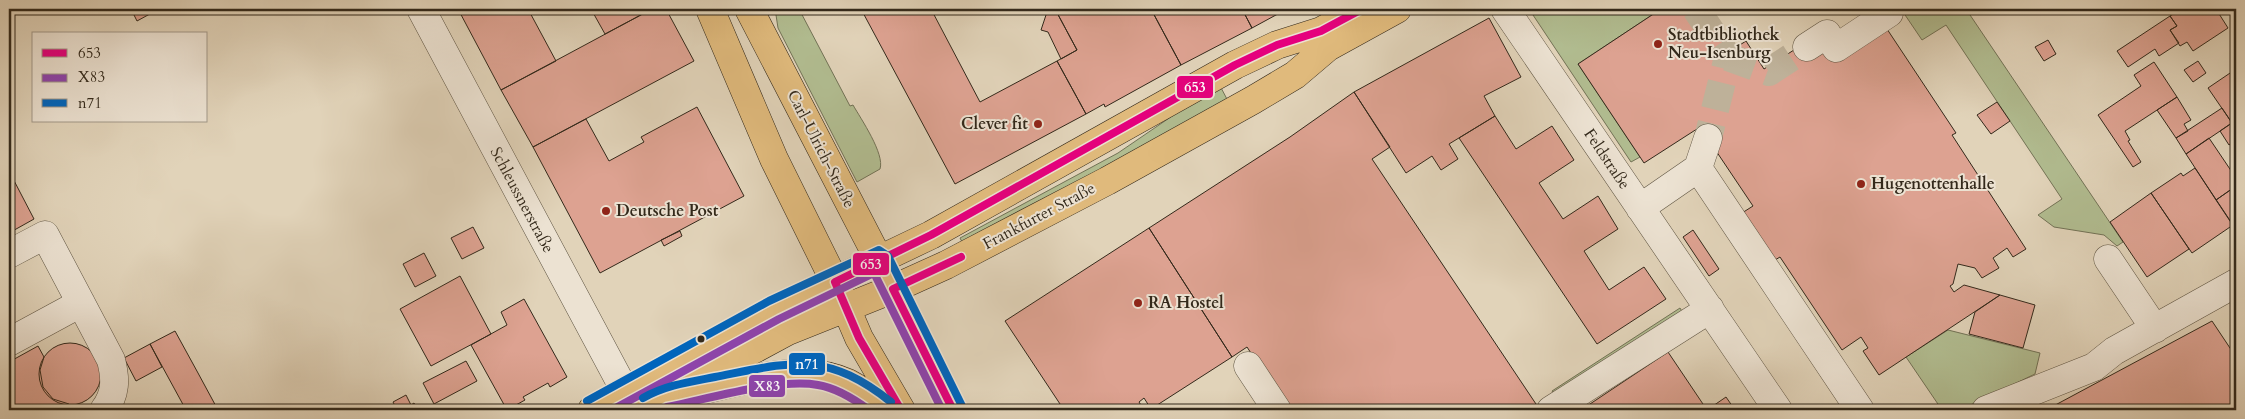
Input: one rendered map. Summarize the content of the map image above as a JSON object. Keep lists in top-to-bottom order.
{
  "streets": {
    "main road": ["Carl-Ulrich-Straße", "Frankfurter Straße"],
    "street": ["Feldstraße", "Schleussnerstraße"]
  },
  "crossings": [
    ["Carl-Ulrich-Straße", "Frankfurter Straße"],
    ["Schleussnerstraße", "Frankfurter Straße"]
  ],
  "places": [
    "Stadtbibliothek Neu-Isenburg",
    "Clever fit",
    "Hugenottenhalle",
    "Deutsche Post",
    "RA Hostel"
  ],
  "lines": ["transit line 653", "transit line n71", "transit line X83"],
  "legend": ["653", "X83", "n71"]
}
